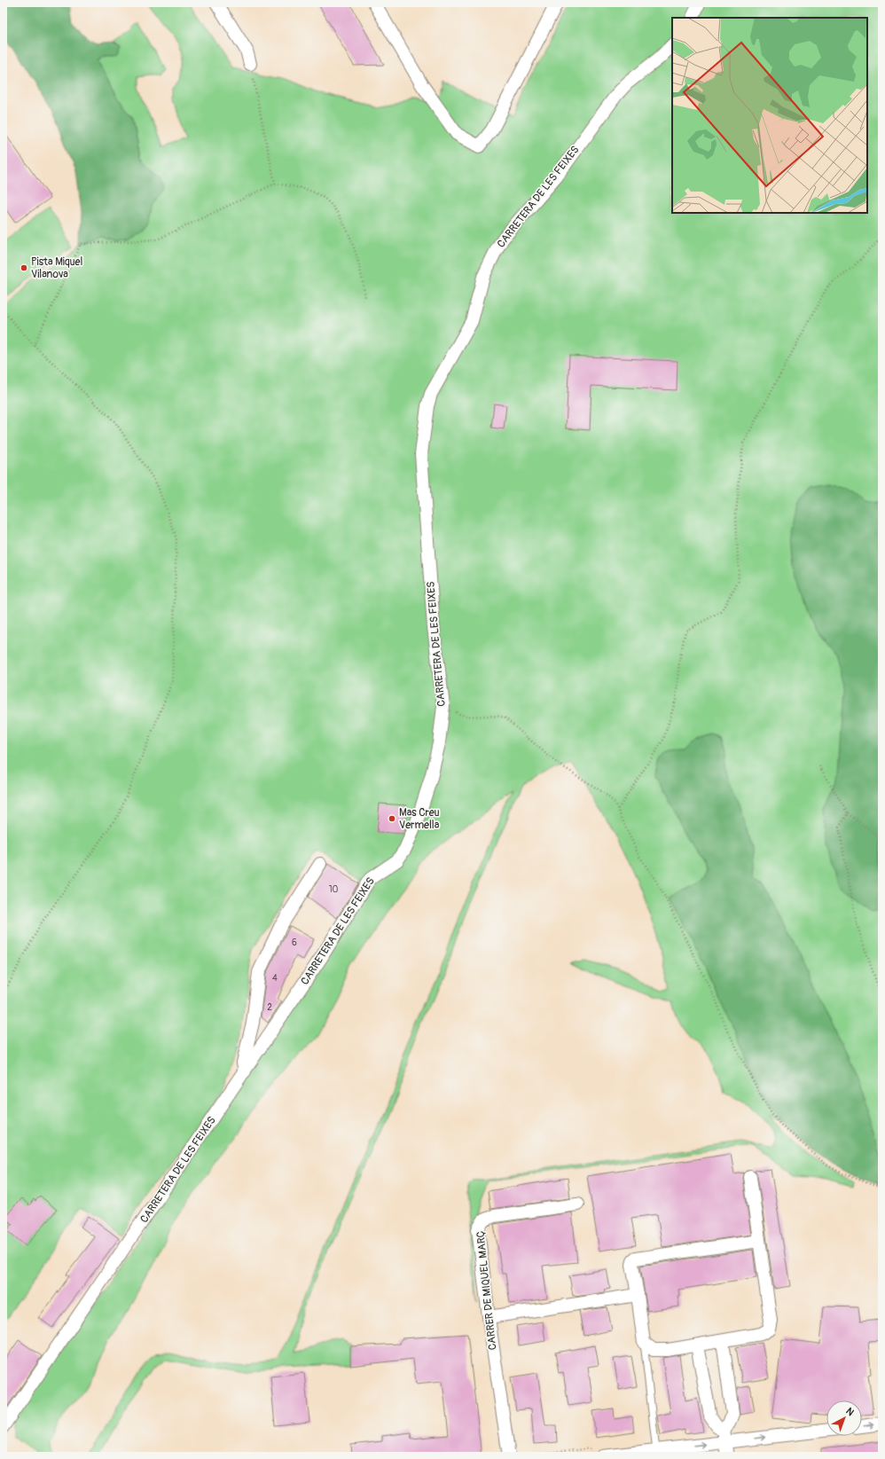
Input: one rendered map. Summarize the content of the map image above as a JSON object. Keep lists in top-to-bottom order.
{
  "streets": {
    "street": ["CARRETERA DE LES FEIXES", "CARRER DE MIQUEL MARÇ"]
  },
  "places": ["Pista Miquel Vilanova", "Mas Creu Vermella"],
  "house_numbers": [
    "10",
    "6",
    "4",
    "2"
  ],
  "north": "top right"
}
